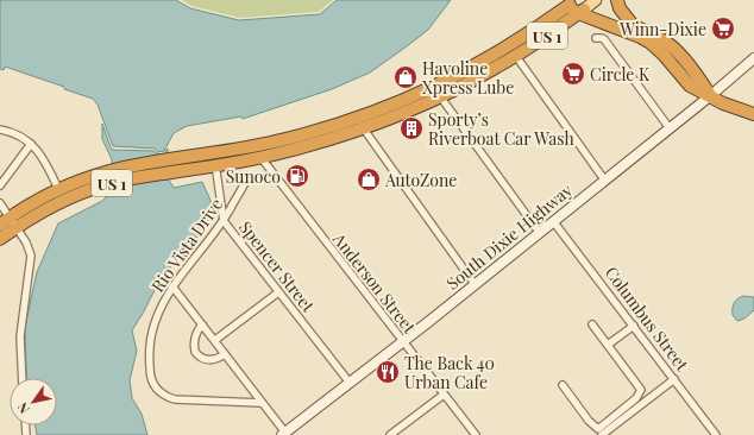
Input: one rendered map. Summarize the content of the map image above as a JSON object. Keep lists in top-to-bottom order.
{
  "streets": {
    "highway": ["US 1"],
    "main road": ["South Dixie Highway"],
    "street": [
      "Rio Vista Drive",
      "Spencer Street",
      "Anderson Street",
      "Columbus Street"
    ]
  },
  "crossings": [
    ["US 1", "Spencer Street"],
    ["US 1", "Anderson Street"],
    ["South Dixie Highway", "Spencer Street"],
    ["South Dixie Highway", "Anderson Street"],
    ["South Dixie Highway", "Columbus Street"],
    ["Rio Vista Drive", "Spencer Street"]
  ],
  "places": {
    "supermarket": ["Winn-Dixie", "Circle K"],
    "shop": ["Havoline Xpress Lube", "AutoZone"],
    "building": ["Sporty’s Riverboat Car Wash"],
    "fuel station": ["Sunoco"],
    "restaurant": ["The Back 40 Urban Cafe"]
  },
  "north": "bottom left"
}
